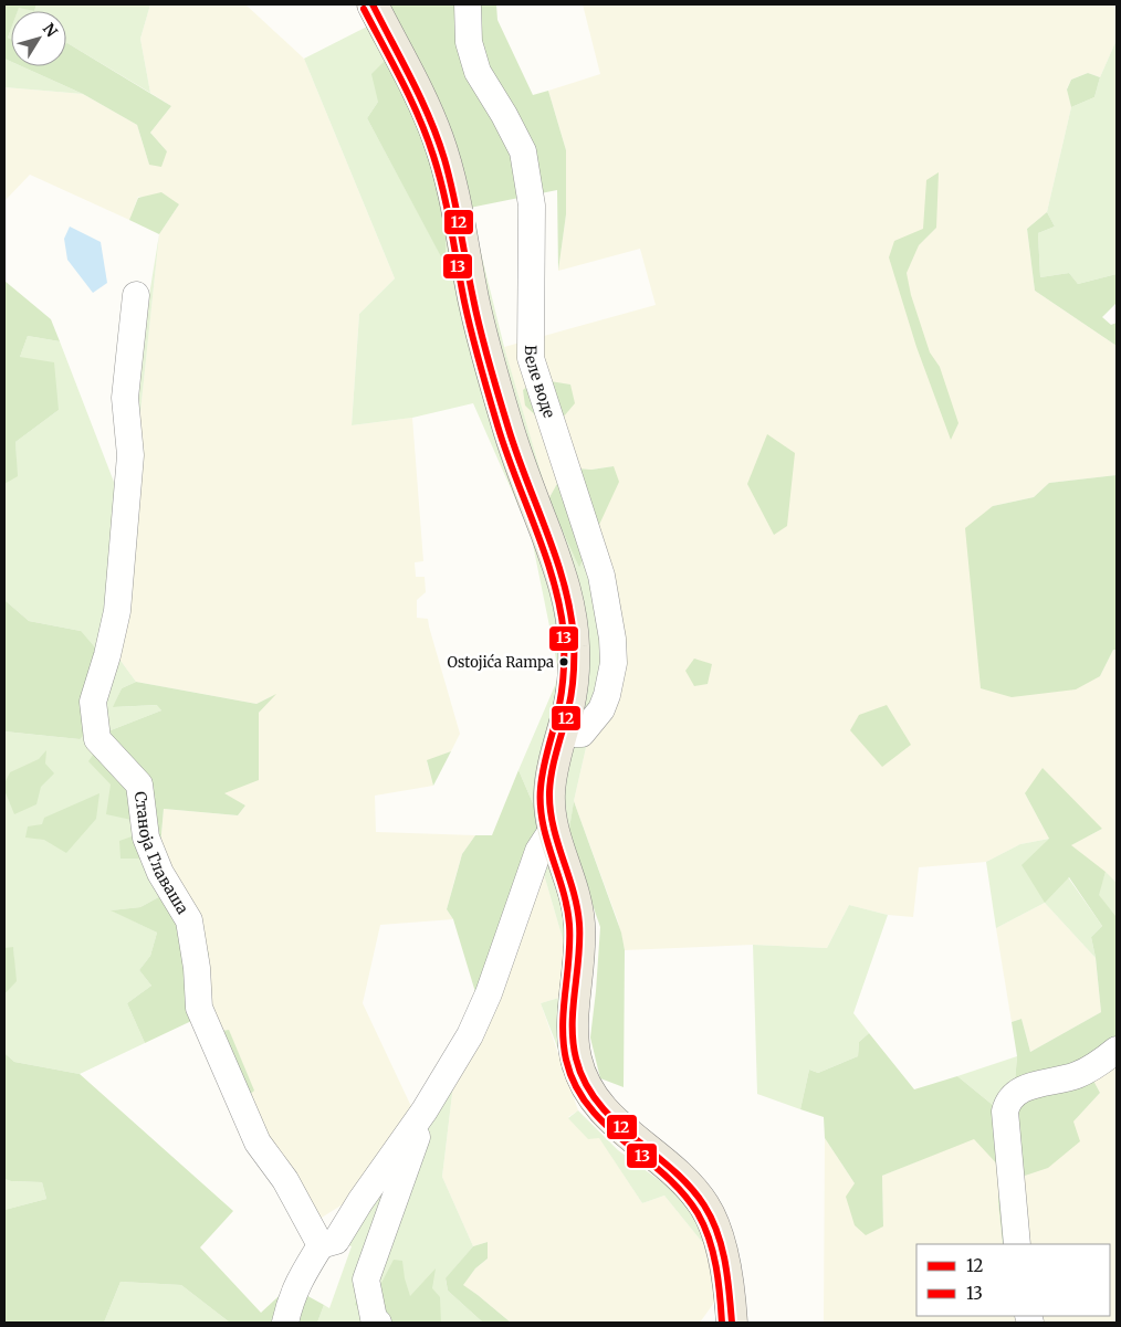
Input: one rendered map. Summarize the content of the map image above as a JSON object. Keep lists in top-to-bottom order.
{
  "streets": {
    "street": ["Беле воде", "Станоја Главаша"]
  },
  "places": ["Ostojića Rampa"],
  "lines": ["transit line 12", "transit line 13"],
  "legend": ["12", "13"],
  "north": "top right"
}
